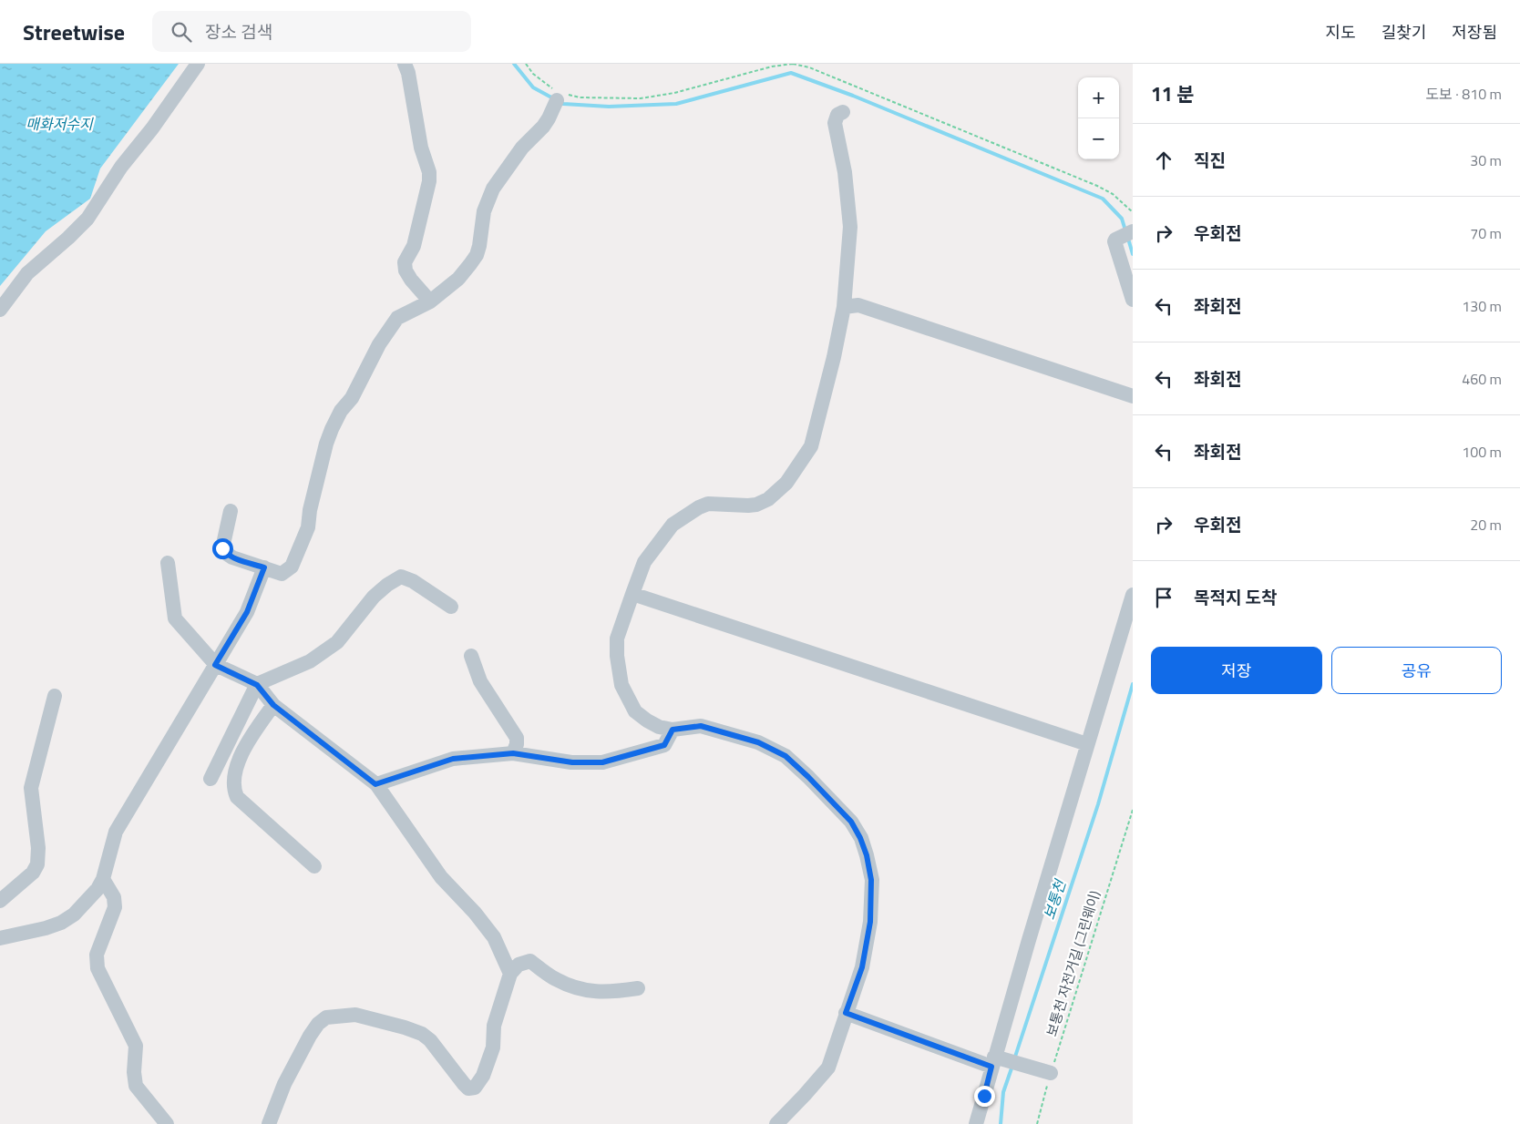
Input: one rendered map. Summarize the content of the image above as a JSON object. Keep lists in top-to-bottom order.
{
  "streets": {
    "path": ["보통천 자전거길 (그린웨이)"]
  },
  "water": ["매화저수지", "보통천"],
  "page": {
    "header": "Streetwise",
    "search": "장소 검색",
    "nav": ["지도", "길찾기", "저장됨"],
    "heading": ["11 분", "도보 · 810 m"],
    "map_buttons": ["+", "−"],
    "list": [
      ["직진", "30 m"],
      ["우회전", "70 m"],
      ["좌회전", "130 m"],
      ["좌회전", "460 m"],
      ["좌회전", "100 m"],
      ["우회전", "20 m"],
      "목적지 도착"
    ],
    "buttons": ["저장", "공유"]
  }
}
